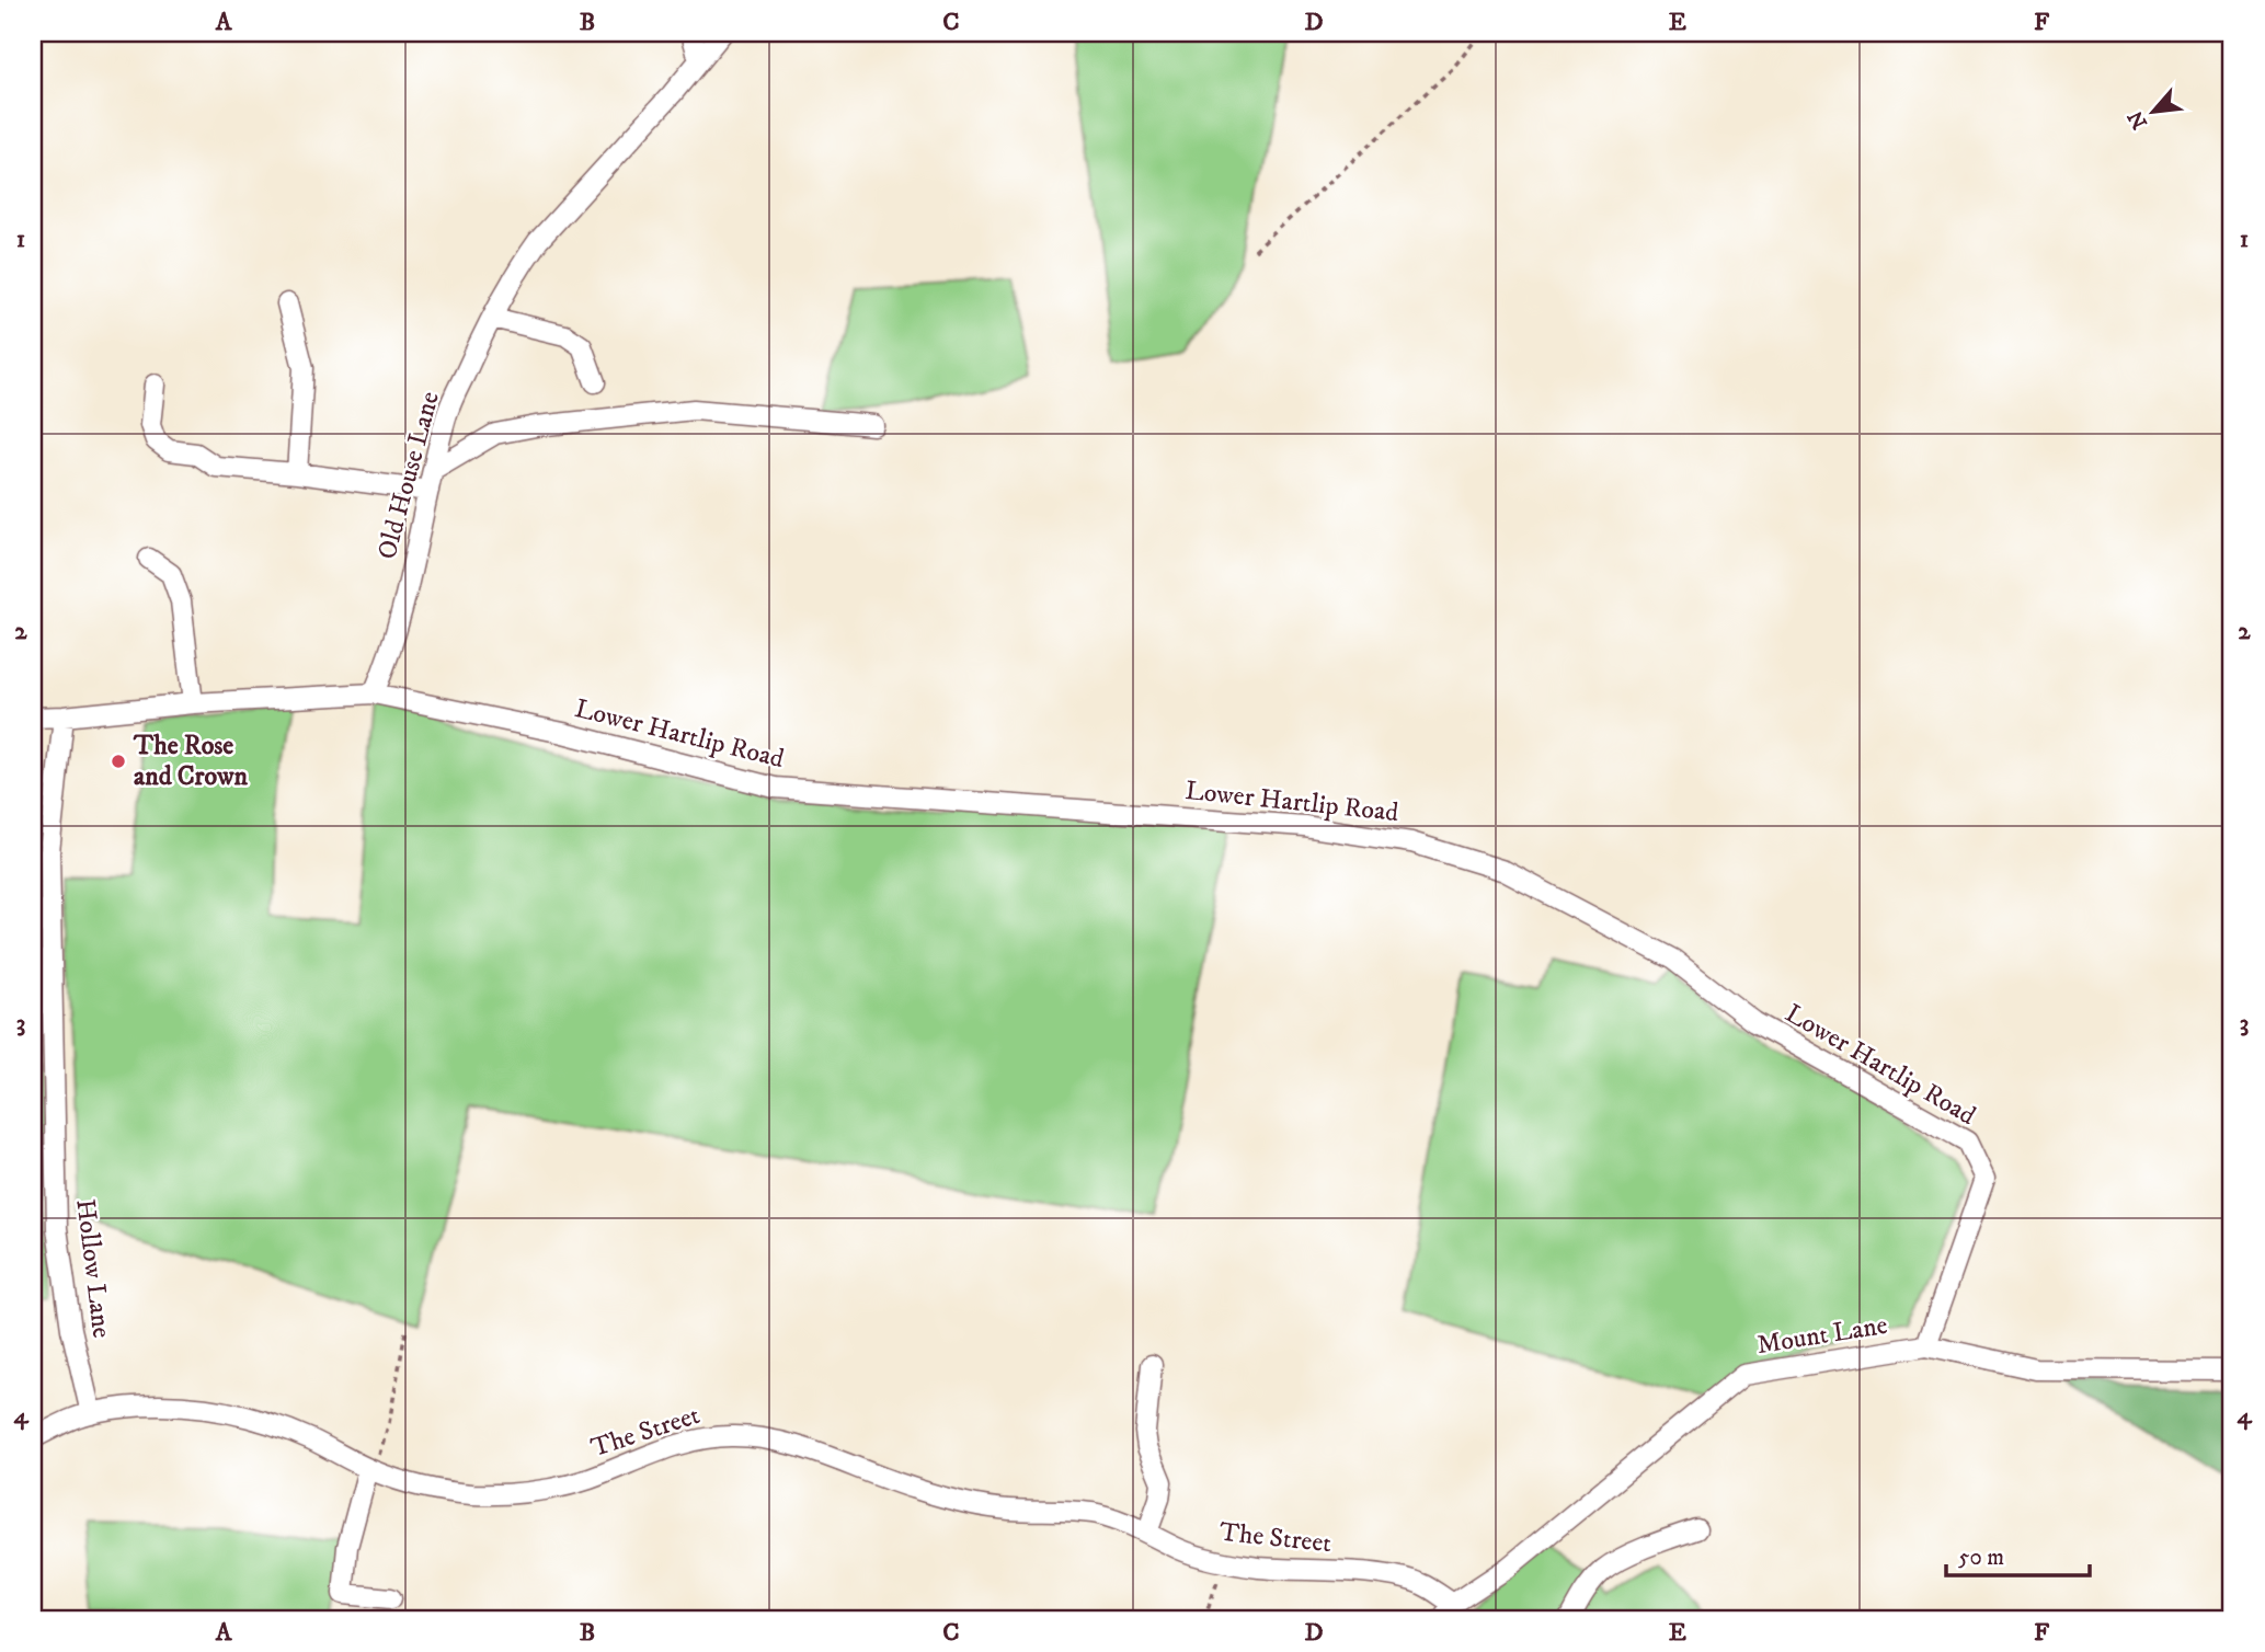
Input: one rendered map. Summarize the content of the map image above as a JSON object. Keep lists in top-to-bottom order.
{
  "streets": {
    "street": [
      "Old House Lane",
      "Lower Hartlip Road",
      "Hollow Lane",
      "Mount Lane",
      "The Street"
    ]
  },
  "crossings": [
    ["Old House Lane", "Lower Hartlip Road"],
    ["Lower Hartlip Road", "Hollow Lane"],
    ["Lower Hartlip Road", "Mount Lane"],
    ["Hollow Lane", "The Street"],
    ["Mount Lane", "The Street"]
  ],
  "places": ["The Rose and Crown"],
  "scale_bar": "50 m",
  "north": "bottom left",
  "grid": {
    "columns": [
      "A",
      "B",
      "C",
      "D",
      "E",
      "F"
    ],
    "rows": [
      "1",
      "2",
      "3",
      "4"
    ]
  }
}
